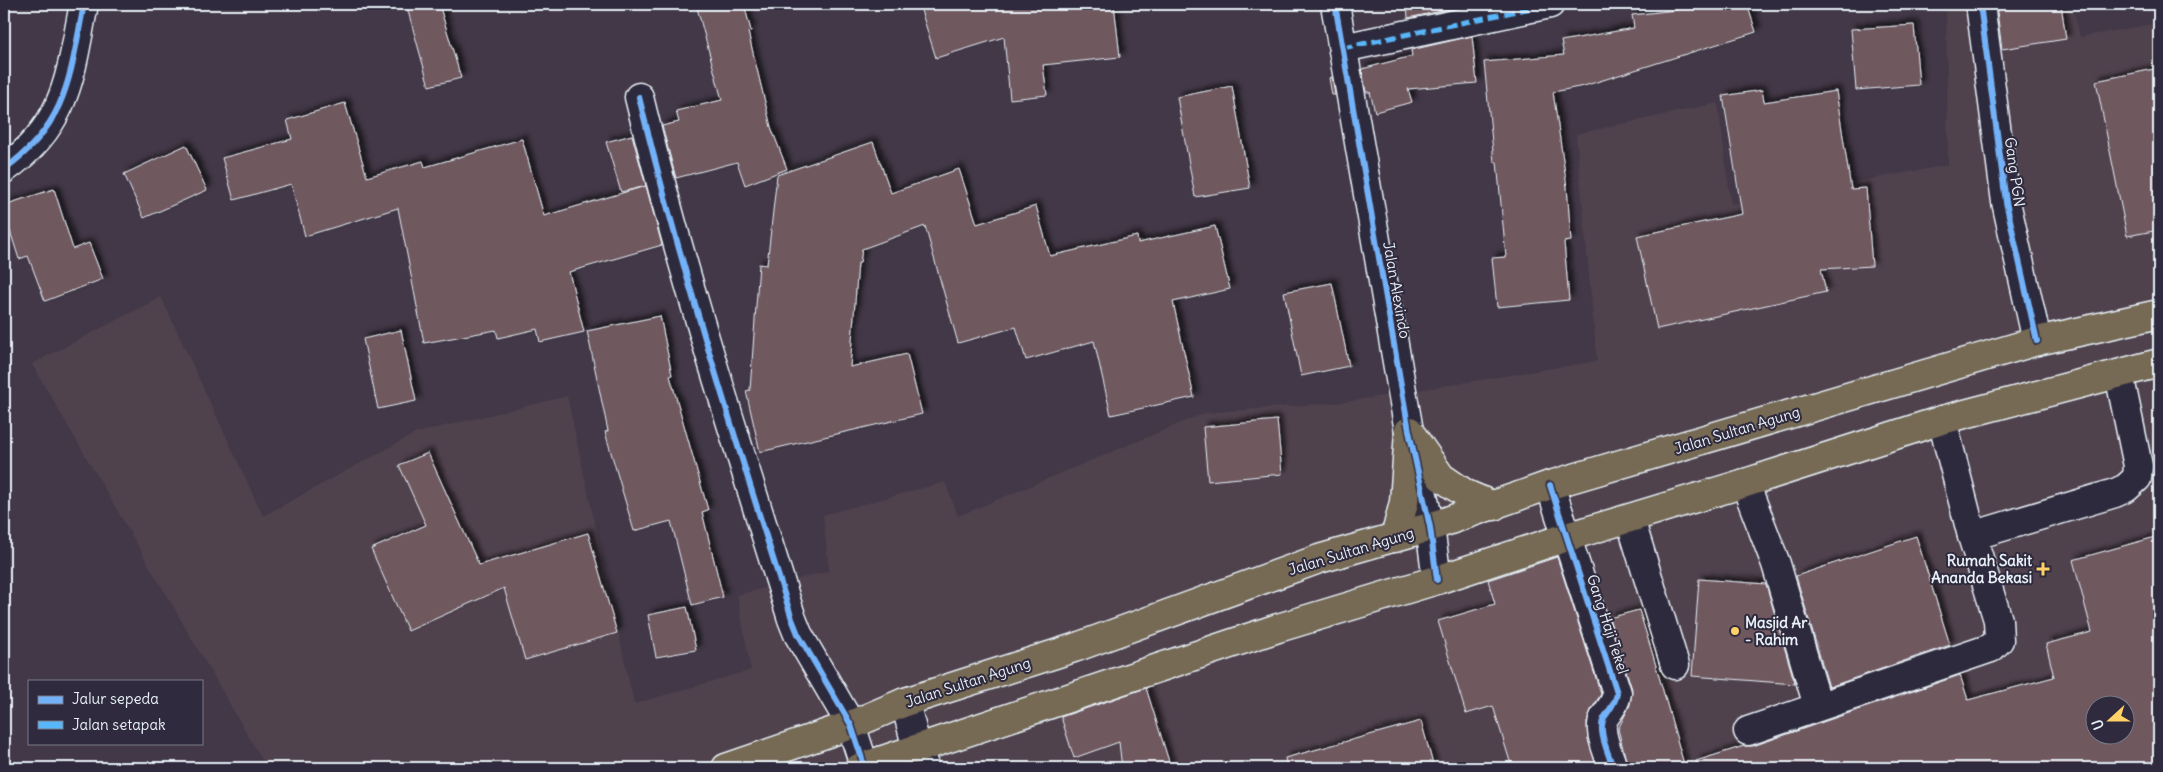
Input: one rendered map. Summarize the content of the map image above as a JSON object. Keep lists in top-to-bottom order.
{
  "streets": {
    "highway": ["Jalan Sultan Agung"],
    "street": ["Gang PGN", "Jalan Alexindo", "Gang Haji Tekel"]
  },
  "crossings": [
    ["Gang PGN", "Jalan Sultan Agung"],
    ["Jalan Alexindo", "Jalan Sultan Agung"],
    ["Jalan Sultan Agung", "Gang Haji Tekel"]
  ],
  "places": {
    "health": ["Rumah Sakit Ananda Bekasi"],
    "other": ["Masjid Ar - Rahim"]
  },
  "legend": ["Jalur sepeda", "Jalan setapak"],
  "north": "left"
}
